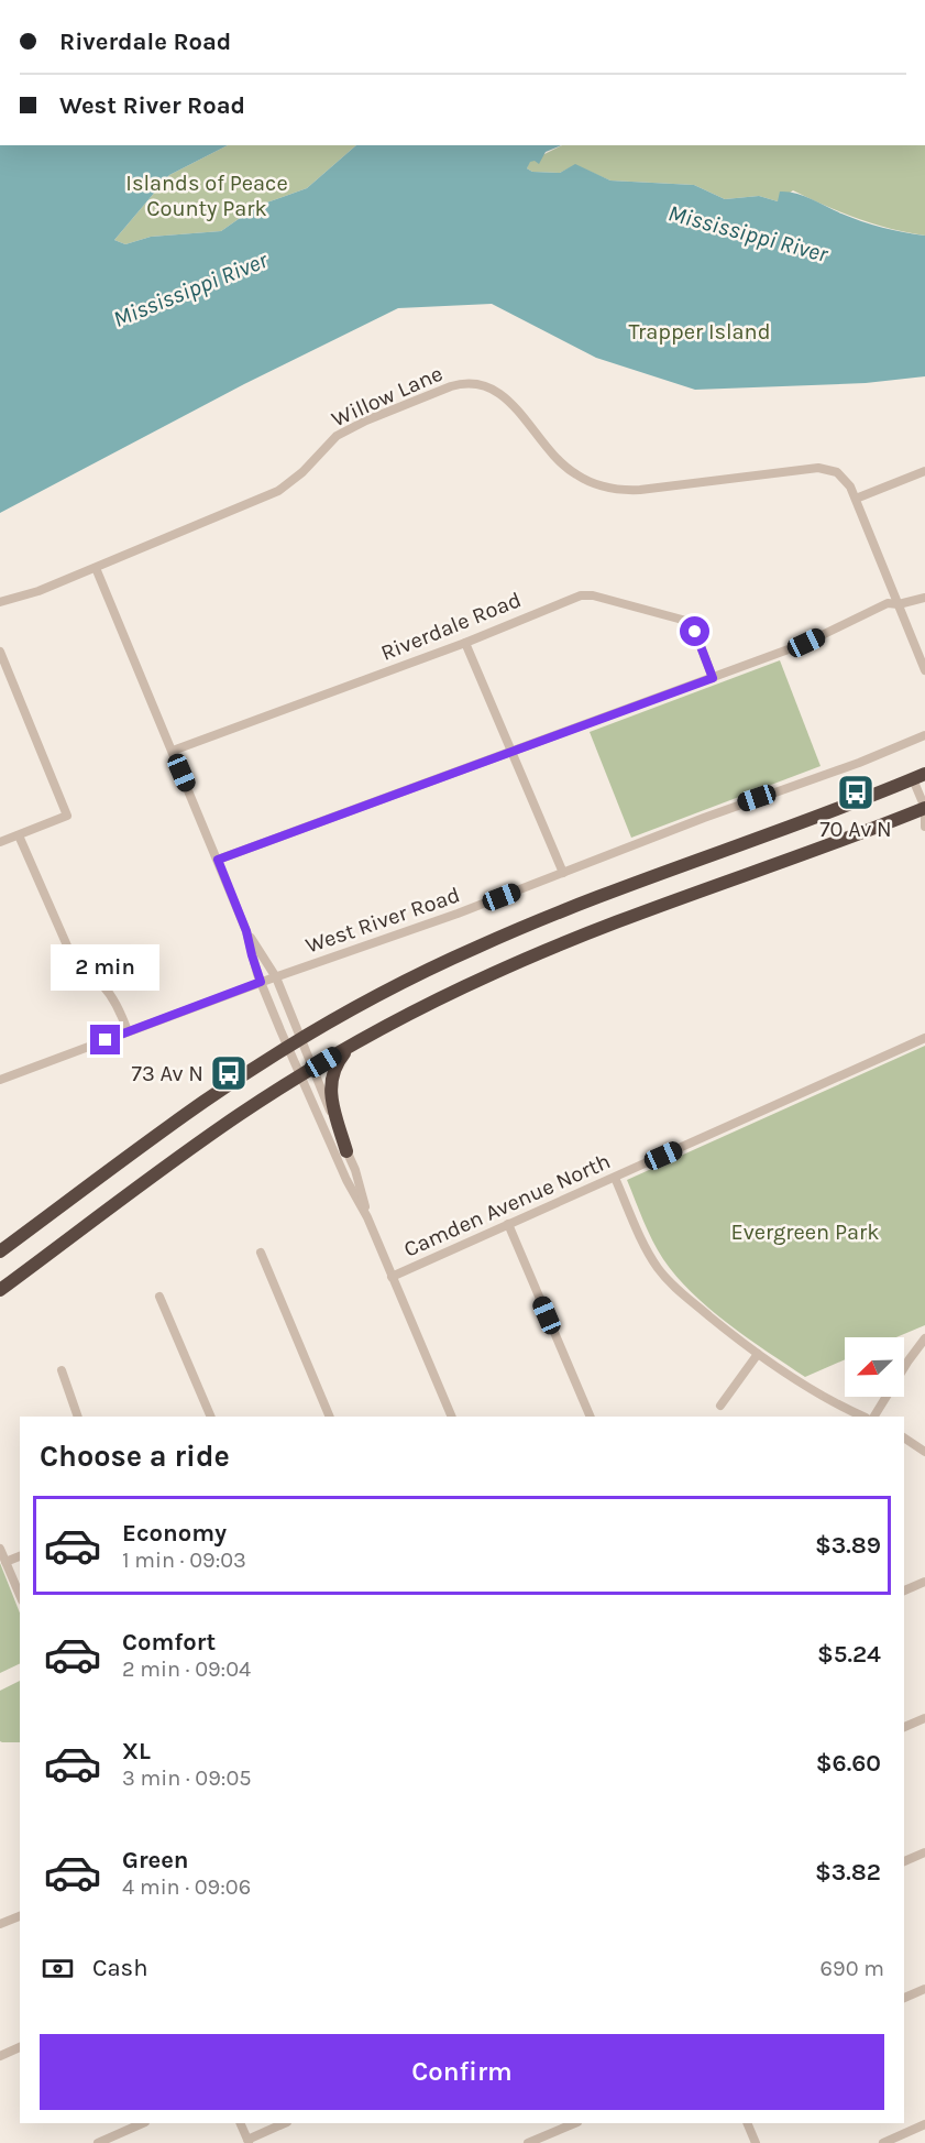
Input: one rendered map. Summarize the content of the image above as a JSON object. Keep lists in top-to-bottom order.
{
  "streets": {
    "street": [
      "Willow Lane",
      "Riverdale Road",
      "West River Road",
      "Camden Avenue North"
    ]
  },
  "water": ["Mississippi River"],
  "parks": ["Islands of Peace County Park", "Trapper Island", "Evergreen Park"],
  "places": {
    "bus stop": ["70 Av N", "73 Av N"]
  },
  "north": "bottom left",
  "page": {
    "banner": ["Riverdale Road", "West River Road"],
    "bubble": "2 min",
    "heading": "Choose a ride",
    "list": [
      {
        "name": "Economy",
        "note": "1 min · 09:03",
        "value": "$3.89"
      },
      {
        "name": "Comfort",
        "note": "2 min · 09:04",
        "value": "$5.24"
      },
      {
        "name": "XL",
        "note": "3 min · 09:05",
        "value": "$6.60"
      },
      {
        "name": "Green",
        "note": "4 min · 09:06",
        "value": "$3.82"
      }
    ],
    "pay": ["Cash", "690 m"],
    "buttons": "Confirm"
  }
}
